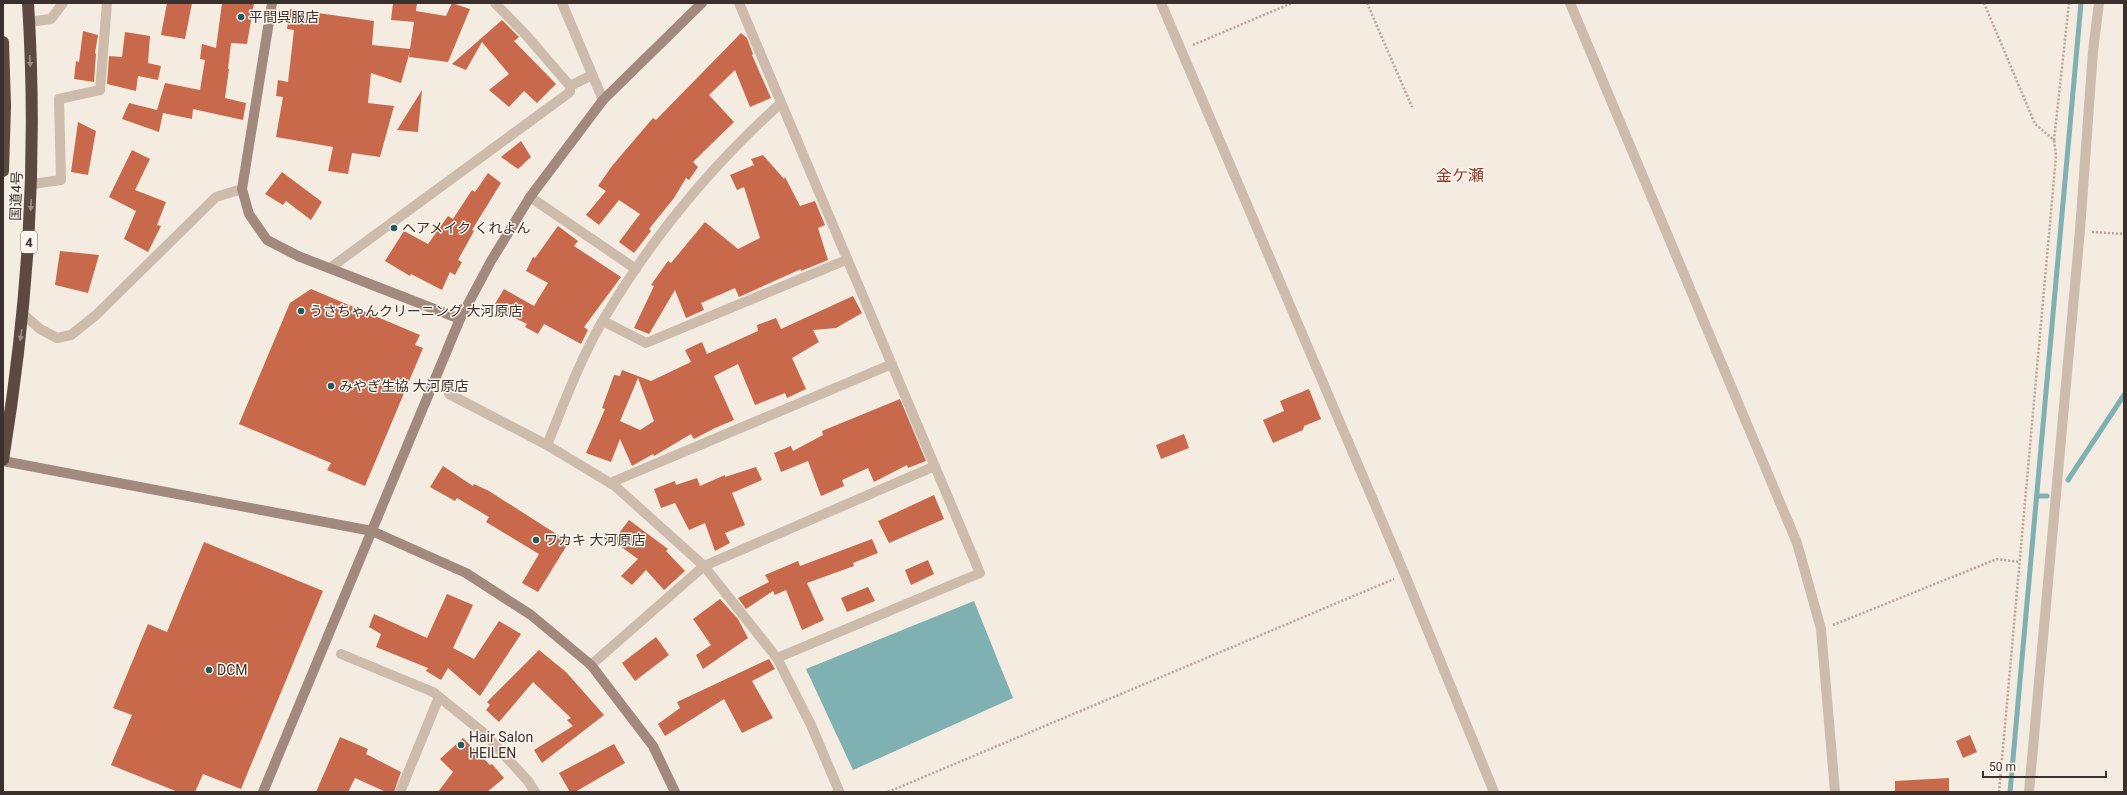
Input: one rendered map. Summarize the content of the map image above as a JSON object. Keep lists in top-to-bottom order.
{
  "streets": {
    "highway": ["国道4号", "4"]
  },
  "one_way": ["国道4号"],
  "districts": ["金ケ瀬"],
  "places": [
    "平間呉服店",
    "ヘアメイク くれよん",
    "うさちゃんクリーニング 大河原店",
    "みやぎ生協 大河原店",
    "ワカキ 大河原店",
    "DCM",
    "Hair Salon HEILEN"
  ],
  "scale_bar": "50 m"
}
